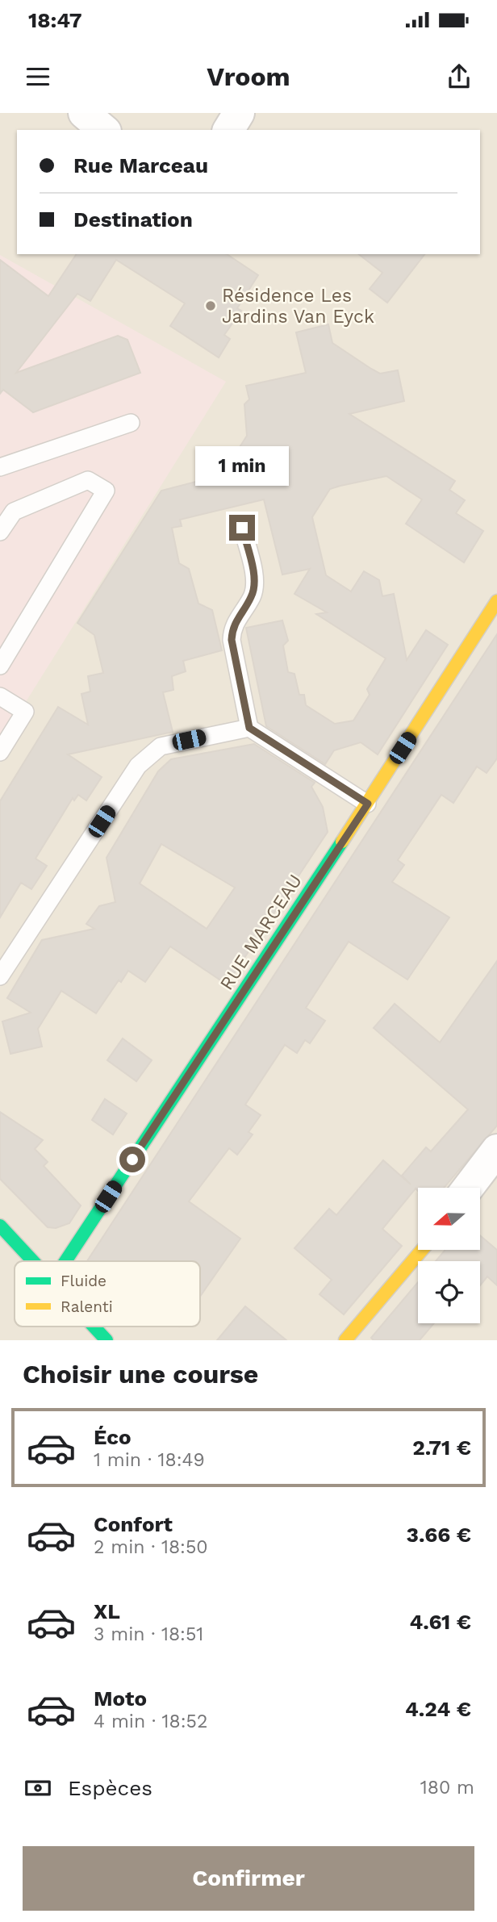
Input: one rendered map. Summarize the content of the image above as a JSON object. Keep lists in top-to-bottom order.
{
  "streets": {
    "street": ["RUE MARCEAU"]
  },
  "places": ["Résidence Les Jardins Van Eyck"],
  "legend": ["Fluide", "Ralenti"],
  "north": "left",
  "page": {
    "status": "18:47",
    "header": "Vroom",
    "banner": ["Rue Marceau", "Destination"],
    "bubble": "1 min",
    "heading": "Choisir une course",
    "list": [
      {
        "name": "Éco",
        "note": "1 min · 18:49",
        "value": "2.71 €"
      },
      {
        "name": "Confort",
        "note": "2 min · 18:50",
        "value": "3.66 €"
      },
      {
        "name": "XL",
        "note": "3 min · 18:51",
        "value": "4.61 €"
      },
      {
        "name": "Moto",
        "note": "4 min · 18:52",
        "value": "4.24 €"
      }
    ],
    "pay": ["Espèces", "180 m"],
    "buttons": "Confirmer"
  }
}
